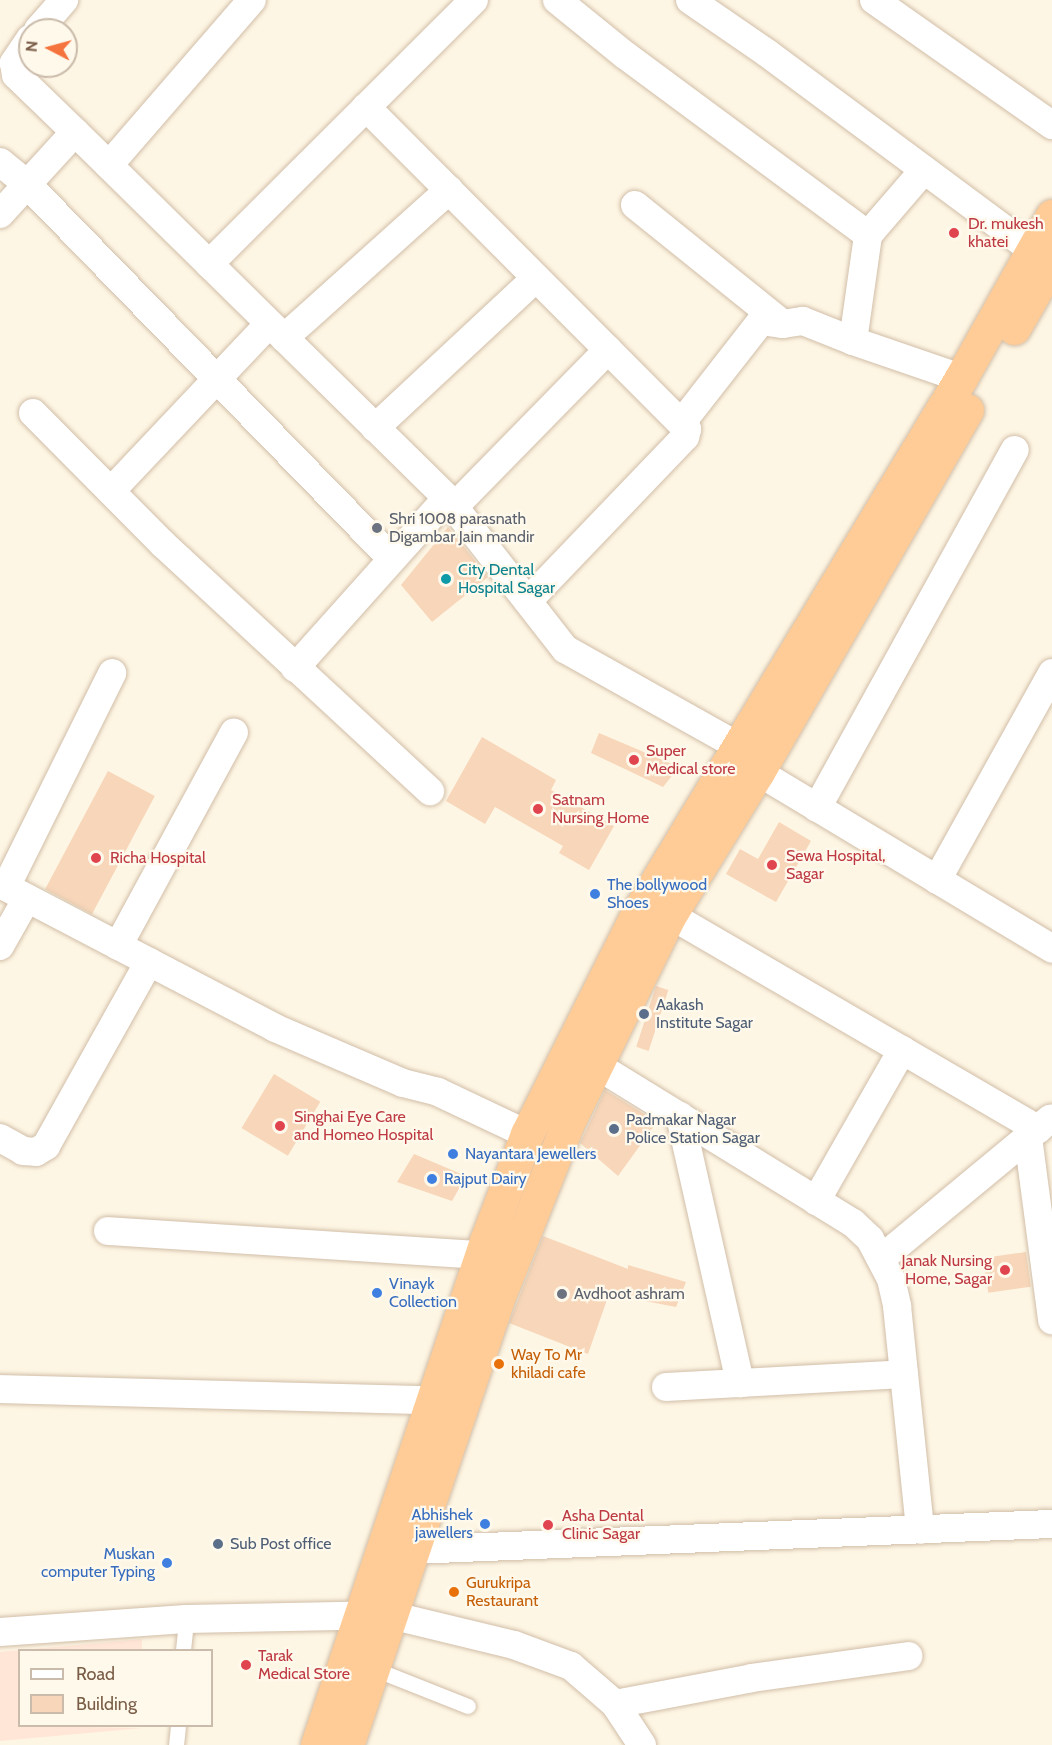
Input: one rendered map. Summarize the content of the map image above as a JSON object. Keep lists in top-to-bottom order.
{
  "places": [
    "Dr. mukesh khatei",
    "Shri 1008 parasnath Digambar Jain mandir",
    "City Dental Hospital Sagar",
    "Super Medical store",
    "Satnam Nursing Home",
    "Richa Hospital",
    "Sewa Hospital, Sagar",
    "The bollywood Shoes",
    "Aakash Institute Sagar",
    "Singhai Eye Care and Homeo Hospital",
    "Padmakar Nagar Police Station Sagar",
    "Nayantara Jewellers",
    "Rajput Dairy",
    "Janak Nursing Home, Sagar",
    "Vinayk Collection",
    "Avdhoot ashram",
    "Way To Mr khiladi cafe",
    "Abhishek jawellers",
    "Asha Dental Clinic Sagar",
    "Sub Post office",
    "Muskan computer Typing",
    "Gurukripa Restaurant",
    "Tarak Medical Store"
  ],
  "legend": ["Road", "Building"],
  "north": "left"
}
